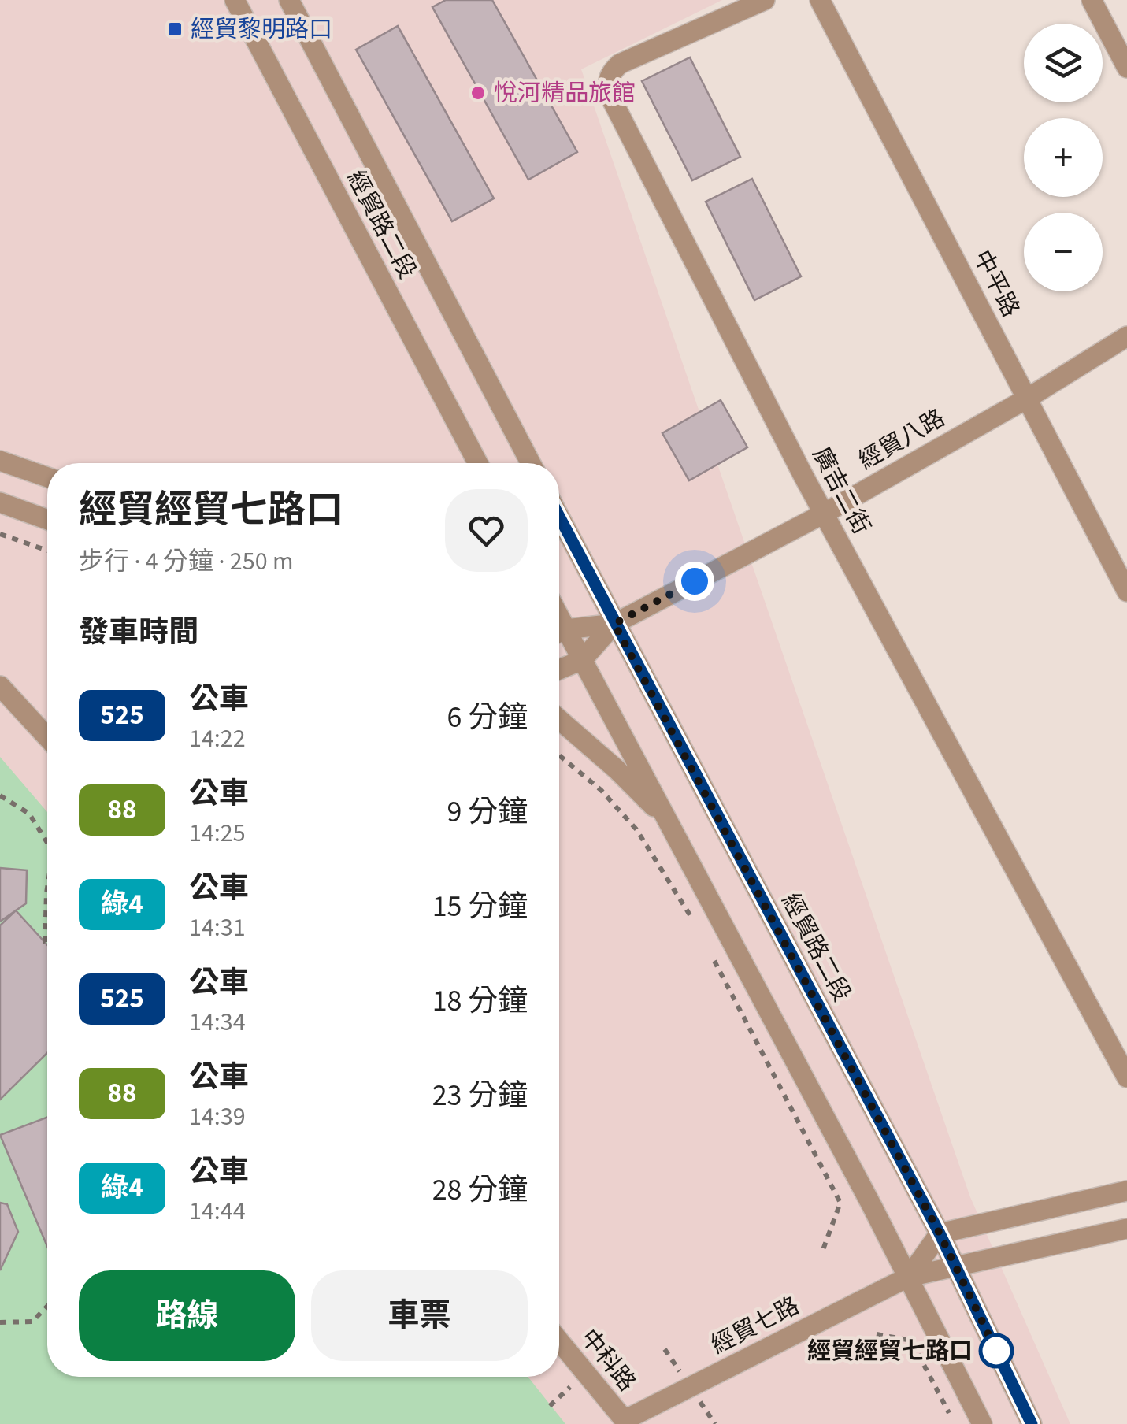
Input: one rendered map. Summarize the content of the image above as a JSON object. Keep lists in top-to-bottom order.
{
  "streets": {
    "street": [
      "經貿路二段",
      "中平路",
      "經貿八路",
      "廣吉二街",
      "經貿七路",
      "中科路"
    ]
  },
  "crossings": [
    ["經貿路二段", "經貿八路"],
    ["經貿路二段", "經貿七路"],
    ["中平路", "經貿八路"],
    ["經貿八路", "廣吉二街"],
    ["經貿七路", "中科路"]
  ],
  "places": {
    "transit": ["經貿黎明路口"],
    "other": ["悅河精品旅館", "經貿經貿七路口"]
  },
  "lines": ["bus line 525"],
  "page": {
    "map_buttons": ["+", "−"],
    "heading": [
      ["經貿經貿七路口", "步行 · 4 分鐘 · 250 m"],
      "發車時間"
    ],
    "list": [
      {
        "mark": "525",
        "name": "公車",
        "note": "14:22",
        "value": "6 分鐘"
      },
      {
        "mark": "88",
        "name": "公車",
        "note": "14:25",
        "value": "9 分鐘"
      },
      {
        "mark": "綠4",
        "name": "公車",
        "note": "14:31",
        "value": "15 分鐘"
      },
      {
        "mark": "525",
        "name": "公車",
        "note": "14:34",
        "value": "18 分鐘"
      },
      {
        "mark": "88",
        "name": "公車",
        "note": "14:39",
        "value": "23 分鐘"
      },
      {
        "mark": "綠4",
        "name": "公車",
        "note": "14:44",
        "value": "28 分鐘"
      }
    ],
    "buttons": ["路線", "車票"]
  }
}
